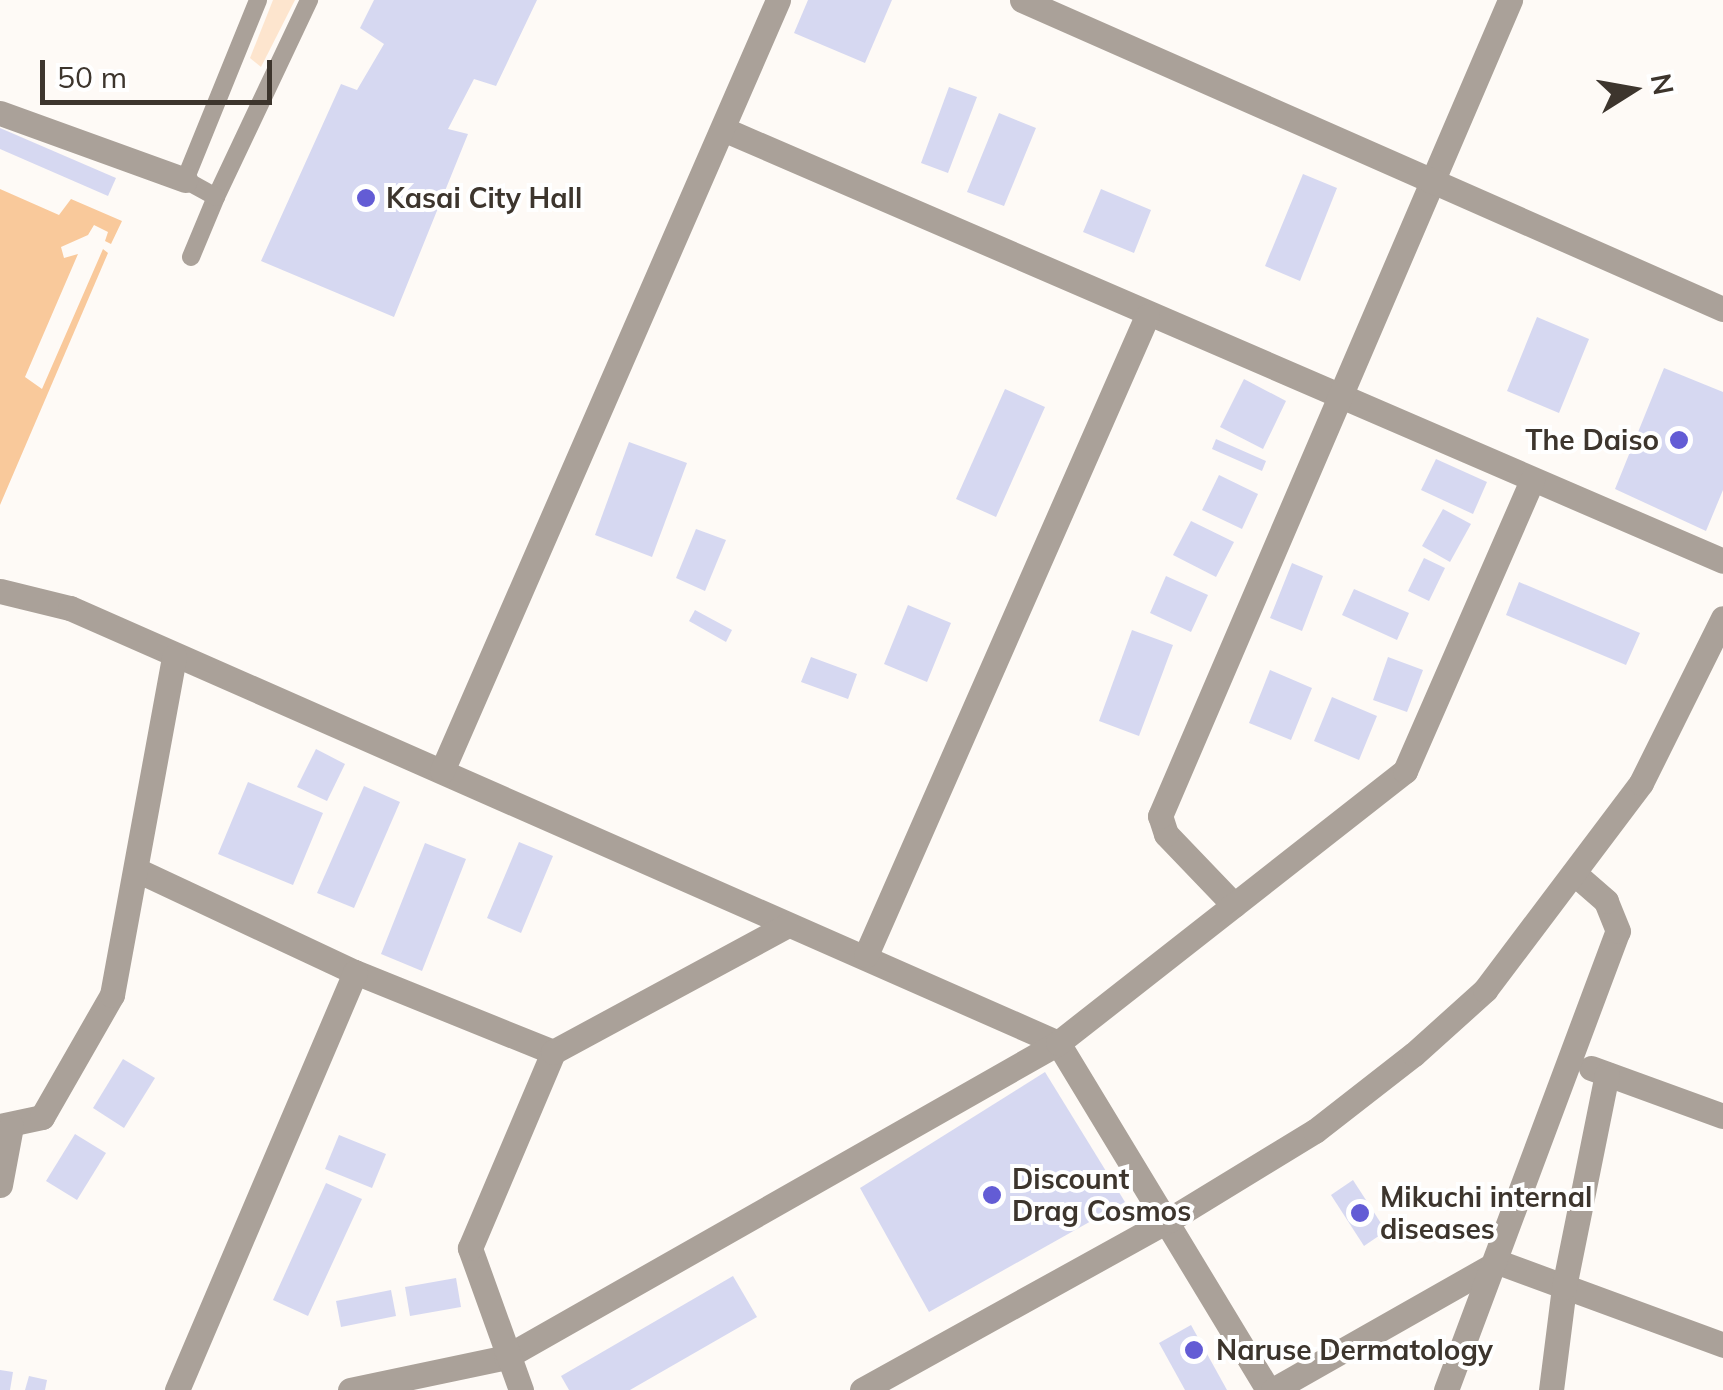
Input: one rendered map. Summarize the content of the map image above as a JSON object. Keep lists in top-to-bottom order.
{
  "places": [
    "Kasai City Hall",
    "The Daiso",
    "Discount Drag Cosmos",
    "Mikuchi internal diseases",
    "Naruse Dermatology"
  ],
  "scale_bar": "50 m",
  "north": "right"
}
